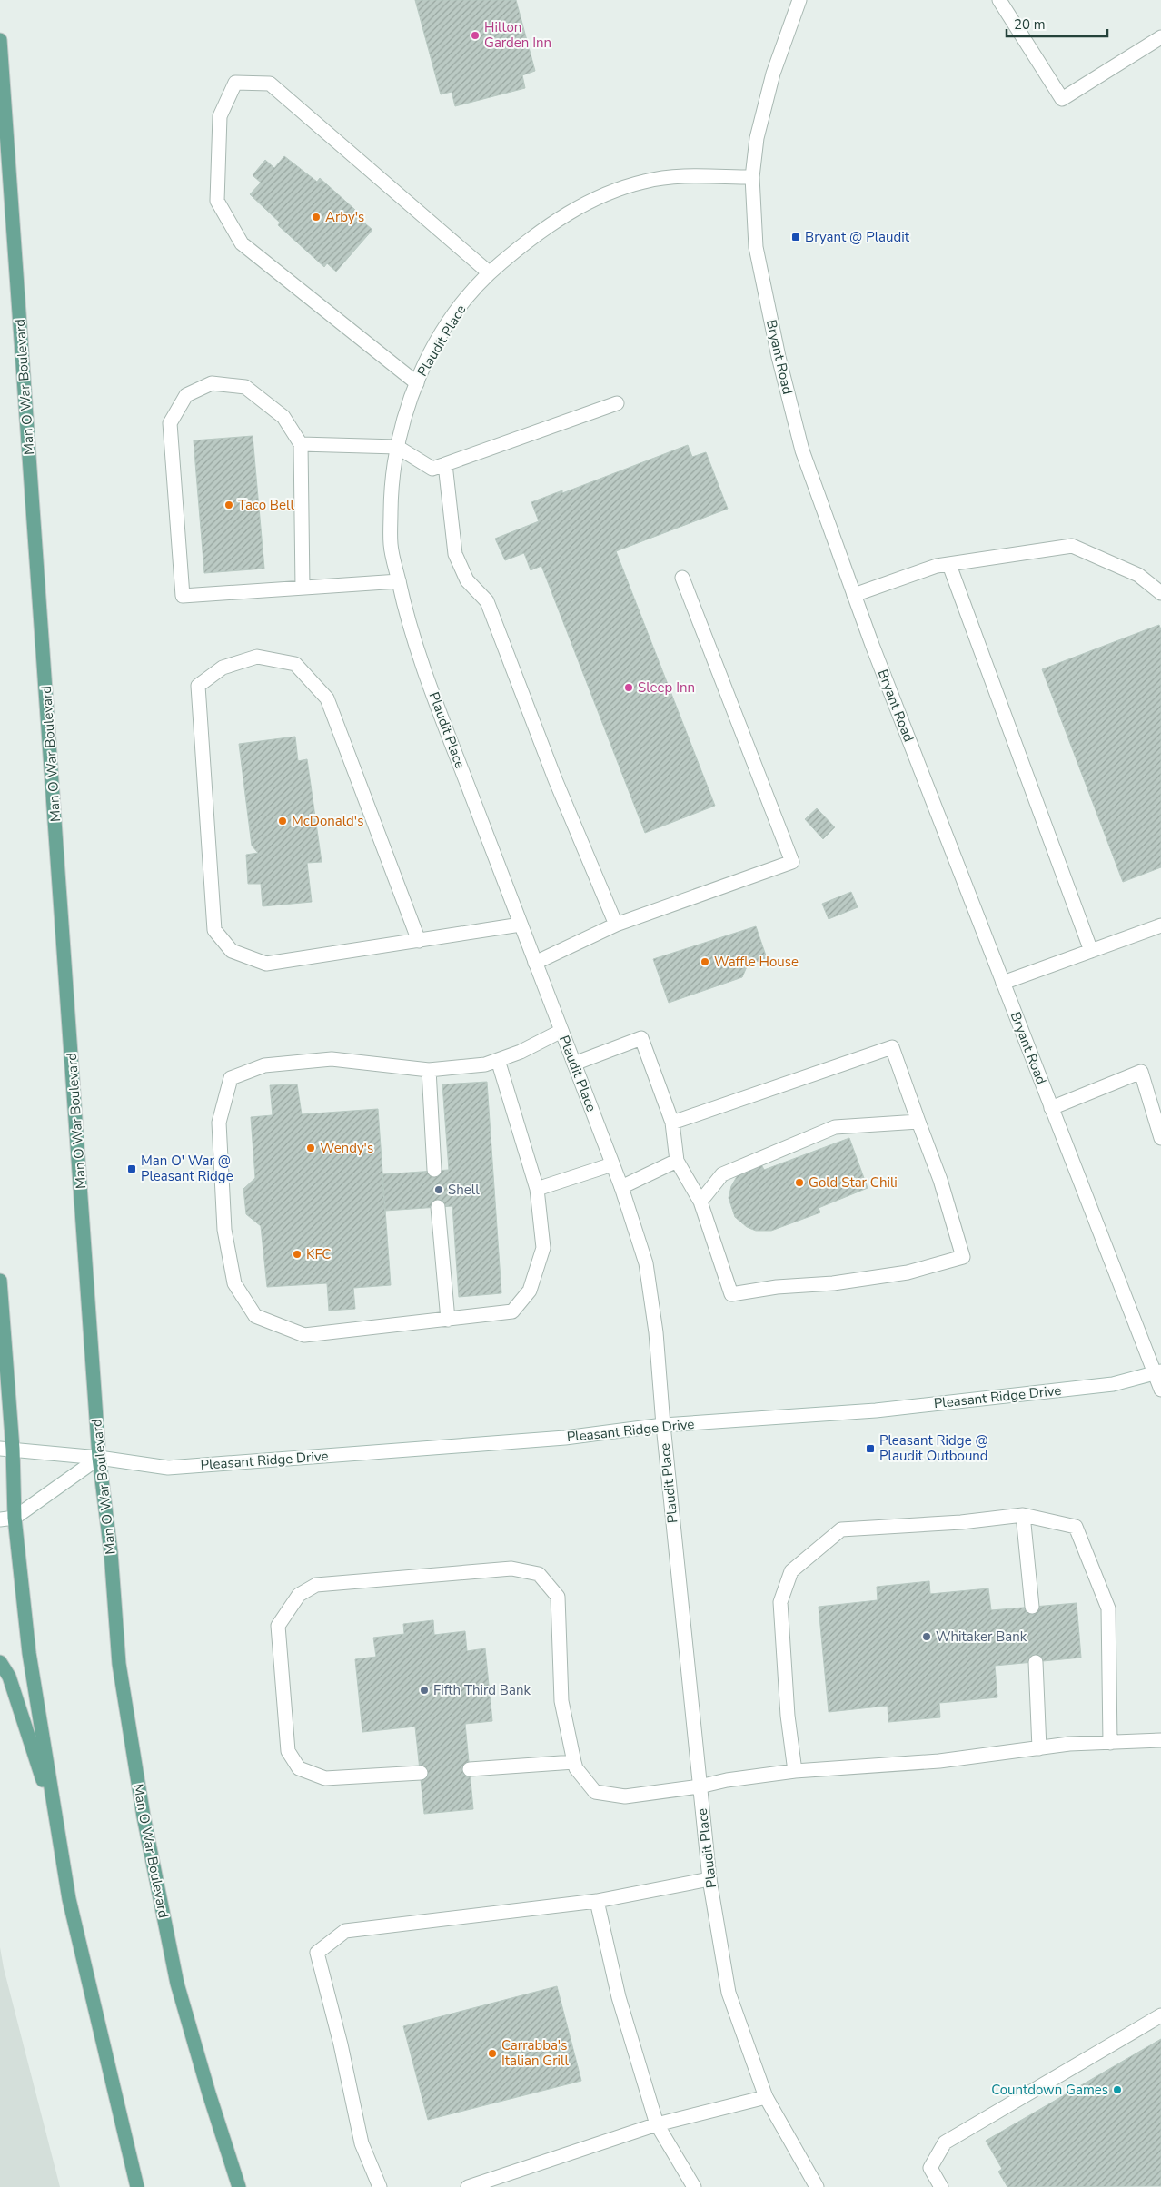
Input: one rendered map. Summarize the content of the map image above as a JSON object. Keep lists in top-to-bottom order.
{
  "streets": {
    "main road": ["Man O War Boulevard"],
    "street": ["Plaudit Place", "Bryant Road", "Pleasant Ridge Drive"]
  },
  "crossings": [
    ["Plaudit Place", "Bryant Road"],
    ["Plaudit Place", "Pleasant Ridge Drive"],
    ["Bryant Road", "Pleasant Ridge Drive"],
    ["Man O War Boulevard", "Pleasant Ridge Drive"]
  ],
  "places": {
    "other": [
      "Hilton Garden Inn",
      "Arby's",
      "Taco Bell",
      "Sleep Inn",
      "McDonald's",
      "Waffle House",
      "Wendy's",
      "Gold Star Chili",
      "Shell",
      "KFC",
      "Whitaker Bank",
      "Fifth Third Bank",
      "Carrabba's Italian Grill",
      "Countdown Games"
    ],
    "transit": ["Bryant @ Plaudit", "Man O' War @ Pleasant Ridge", "Pleasant Ridge @ Plaudit Outbound"]
  },
  "scale_bar": "20 m"
}
